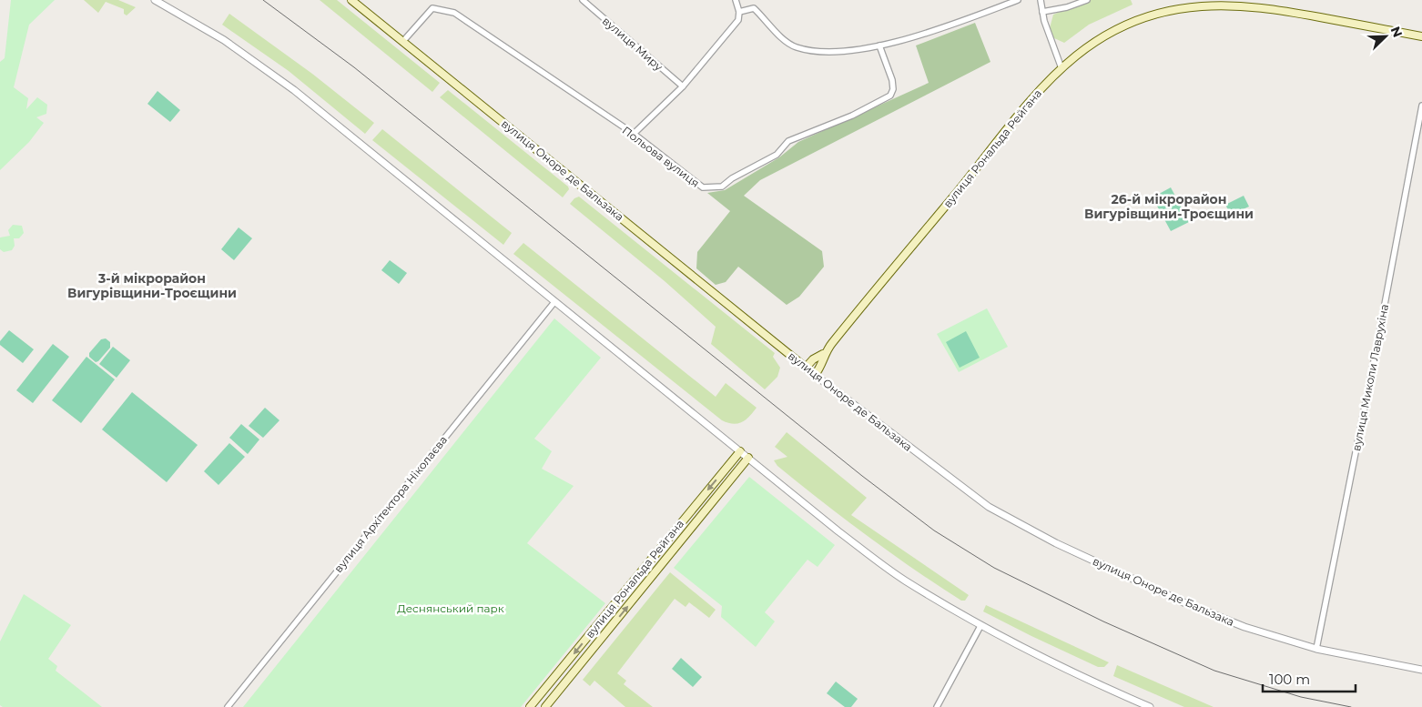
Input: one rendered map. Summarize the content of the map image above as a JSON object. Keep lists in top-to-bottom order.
{
  "streets": {
    "main road": ["вулиця Рональда Рейгана", "вулиця Оноре де Бальзака"],
    "street": [
      "вулиця Миру",
      "Польова вулиця",
      "вулиця Миколи Лаврухіна",
      "вулиця Архітектора Ніколаєва"
    ]
  },
  "crossings": [
    ["вулиця Рональда Рейгана", "вулиця Оноре де Бальзака"],
    ["Польова вулиця", "вулиця Оноре де Бальзака"],
    ["вулиця Оноре де Бальзака", "вулиця Миколи Лаврухіна"]
  ],
  "districts": ["26-й мікрорайон Вигурівщини-Троєщини", "3-й мікрорайон Вигурівщини-Троєщини"],
  "parks": ["Деснянський парк"],
  "scale_bar": "100 m",
  "north": "top right"
}
